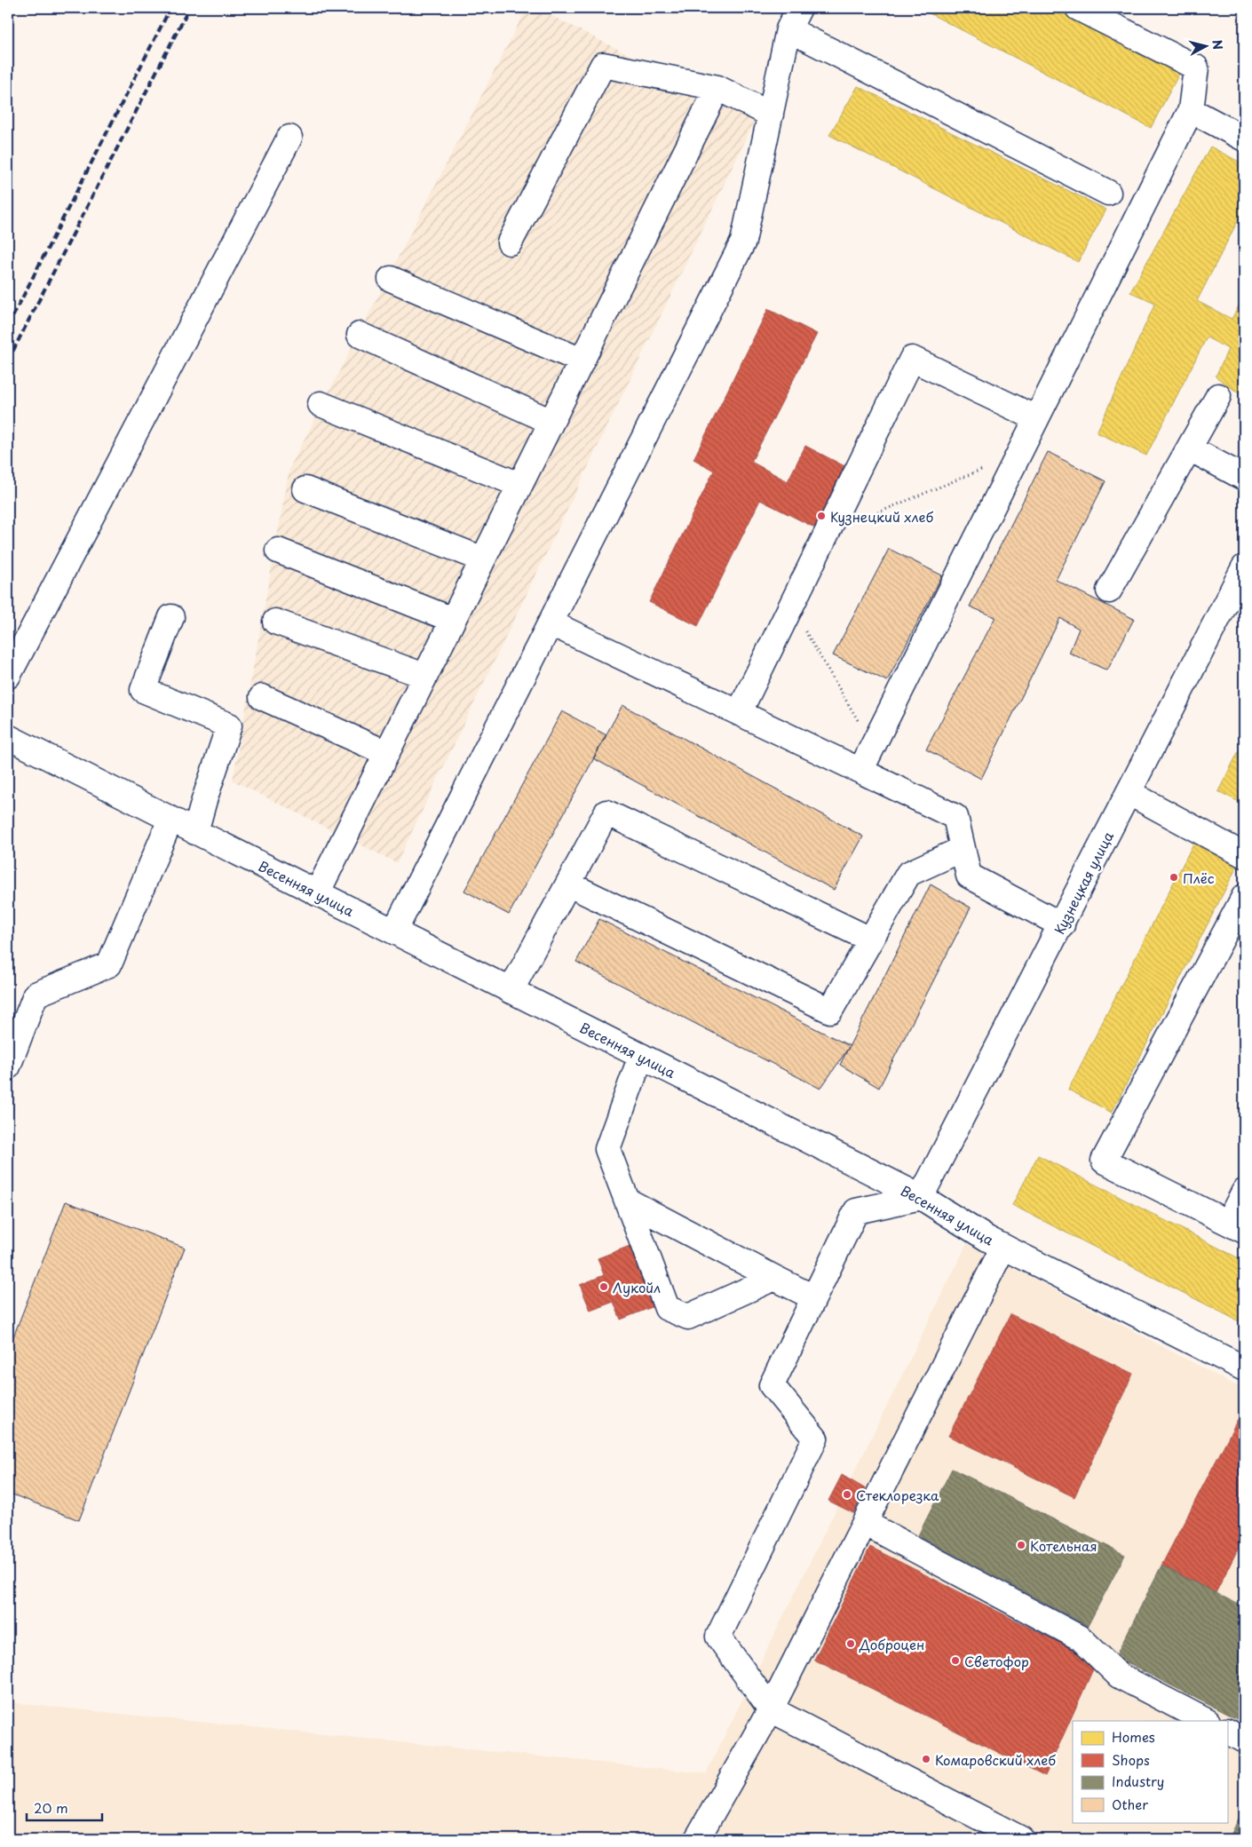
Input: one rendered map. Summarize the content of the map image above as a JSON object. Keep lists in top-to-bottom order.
{
  "streets": {
    "main road": ["Кузнецкая улица", "Весенняя улица"]
  },
  "crossings": [
    ["Кузнецкая улица", "Весенняя улица"]
  ],
  "places": [
    "Кузнецкий хлеб",
    "Плёс",
    "Лукойл",
    "Стеклорезка",
    "Котельная",
    "Доброцен",
    "Светофор",
    "Комаровский хлеб"
  ],
  "legend": [
    "Homes",
    "Shops",
    "Industry",
    "Other"
  ],
  "scale_bar": "20 m",
  "north": "right"
}
